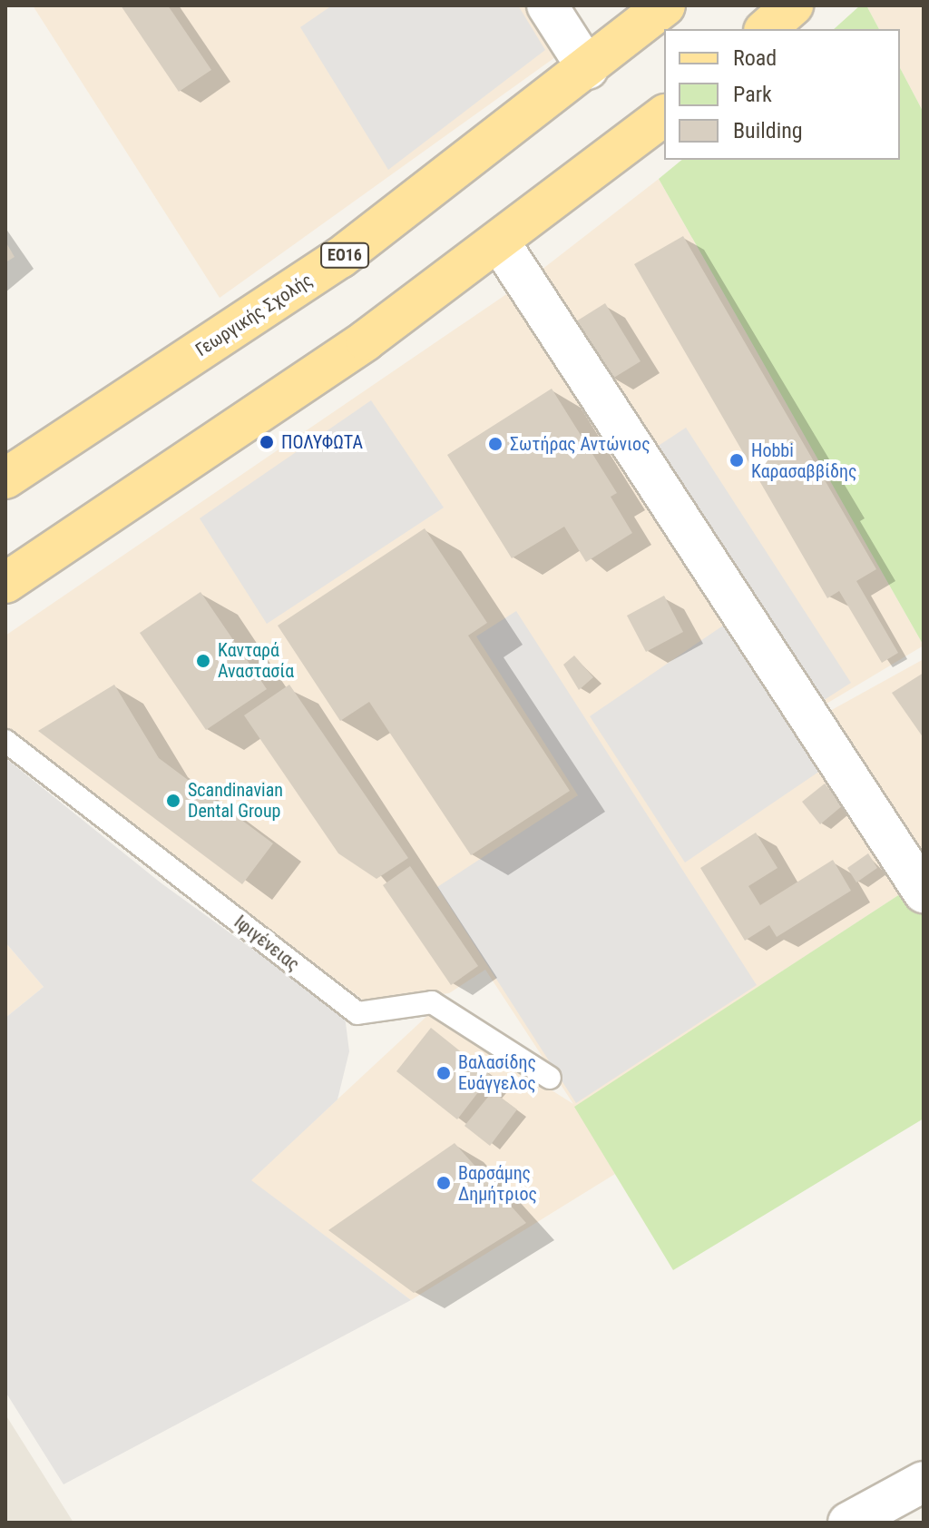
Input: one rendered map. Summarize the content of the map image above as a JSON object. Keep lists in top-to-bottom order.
{
  "streets": {
    "main road": ["ΕΟ16", "Γεωργικής Σχολής"],
    "lane": ["Ιφιγένειας"]
  },
  "places": [
    "ΠΟΛΥΦΩΤΑ",
    "Σωτήρας Αντώνιος",
    "Hobbi Καρασαββίδης",
    "Κανταρά Αναστασία",
    "Scandinavian Dental Group",
    "Βαλασίδης Ευάγγελος",
    "Βαρσάμης Δημήτριος"
  ],
  "legend": ["Road", "Park", "Building"]
}
